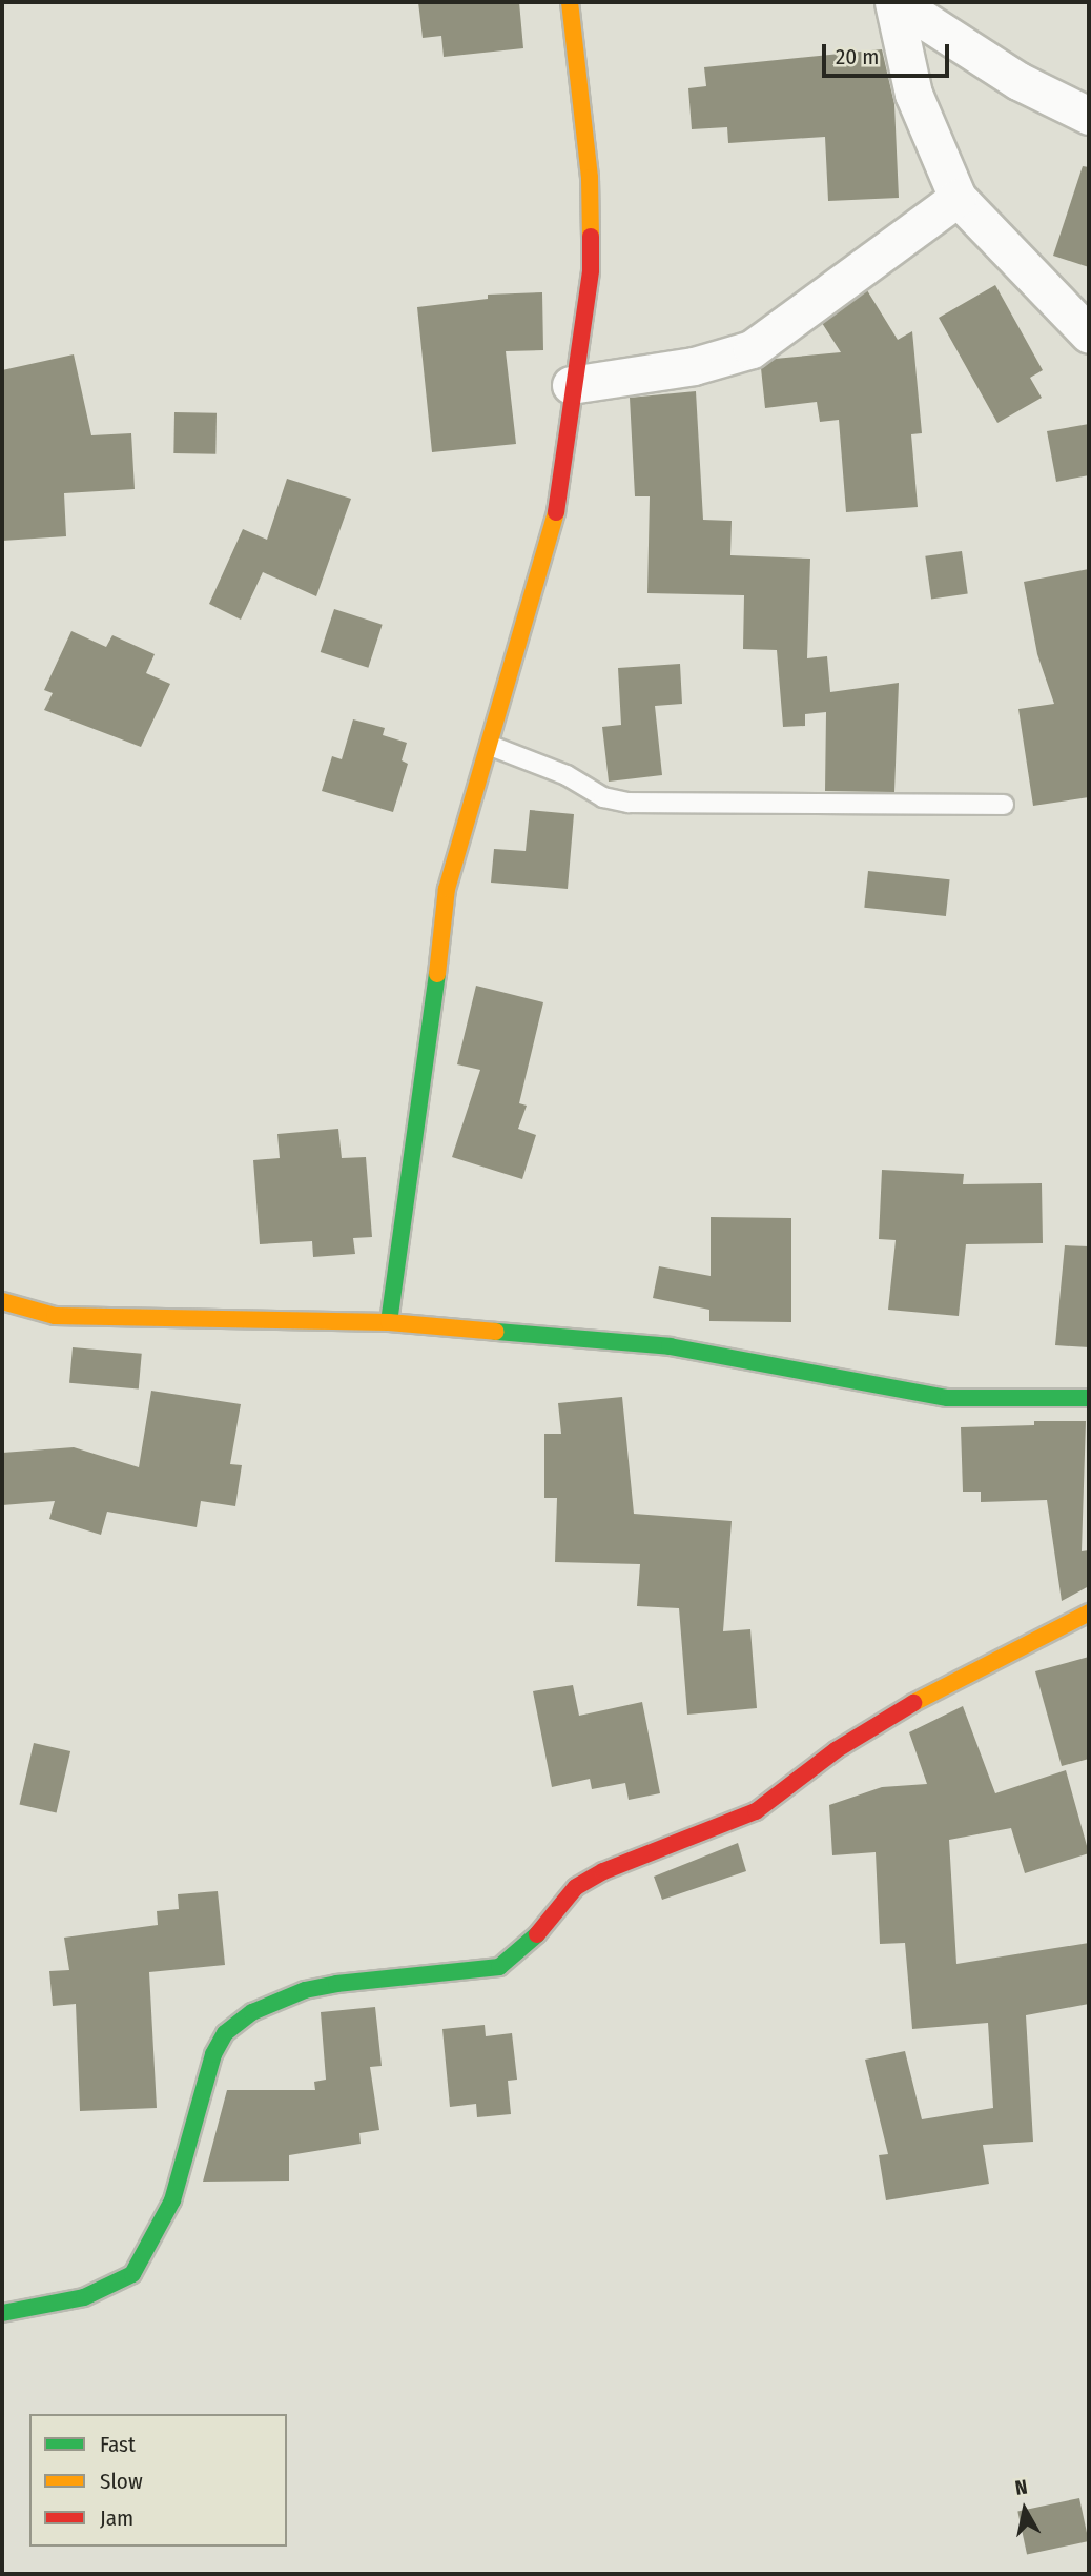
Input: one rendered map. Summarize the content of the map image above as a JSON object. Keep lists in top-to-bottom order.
{
  "legend": ["Fast", "Slow", "Jam"],
  "scale_bar": "20 m",
  "north": "top"
}
